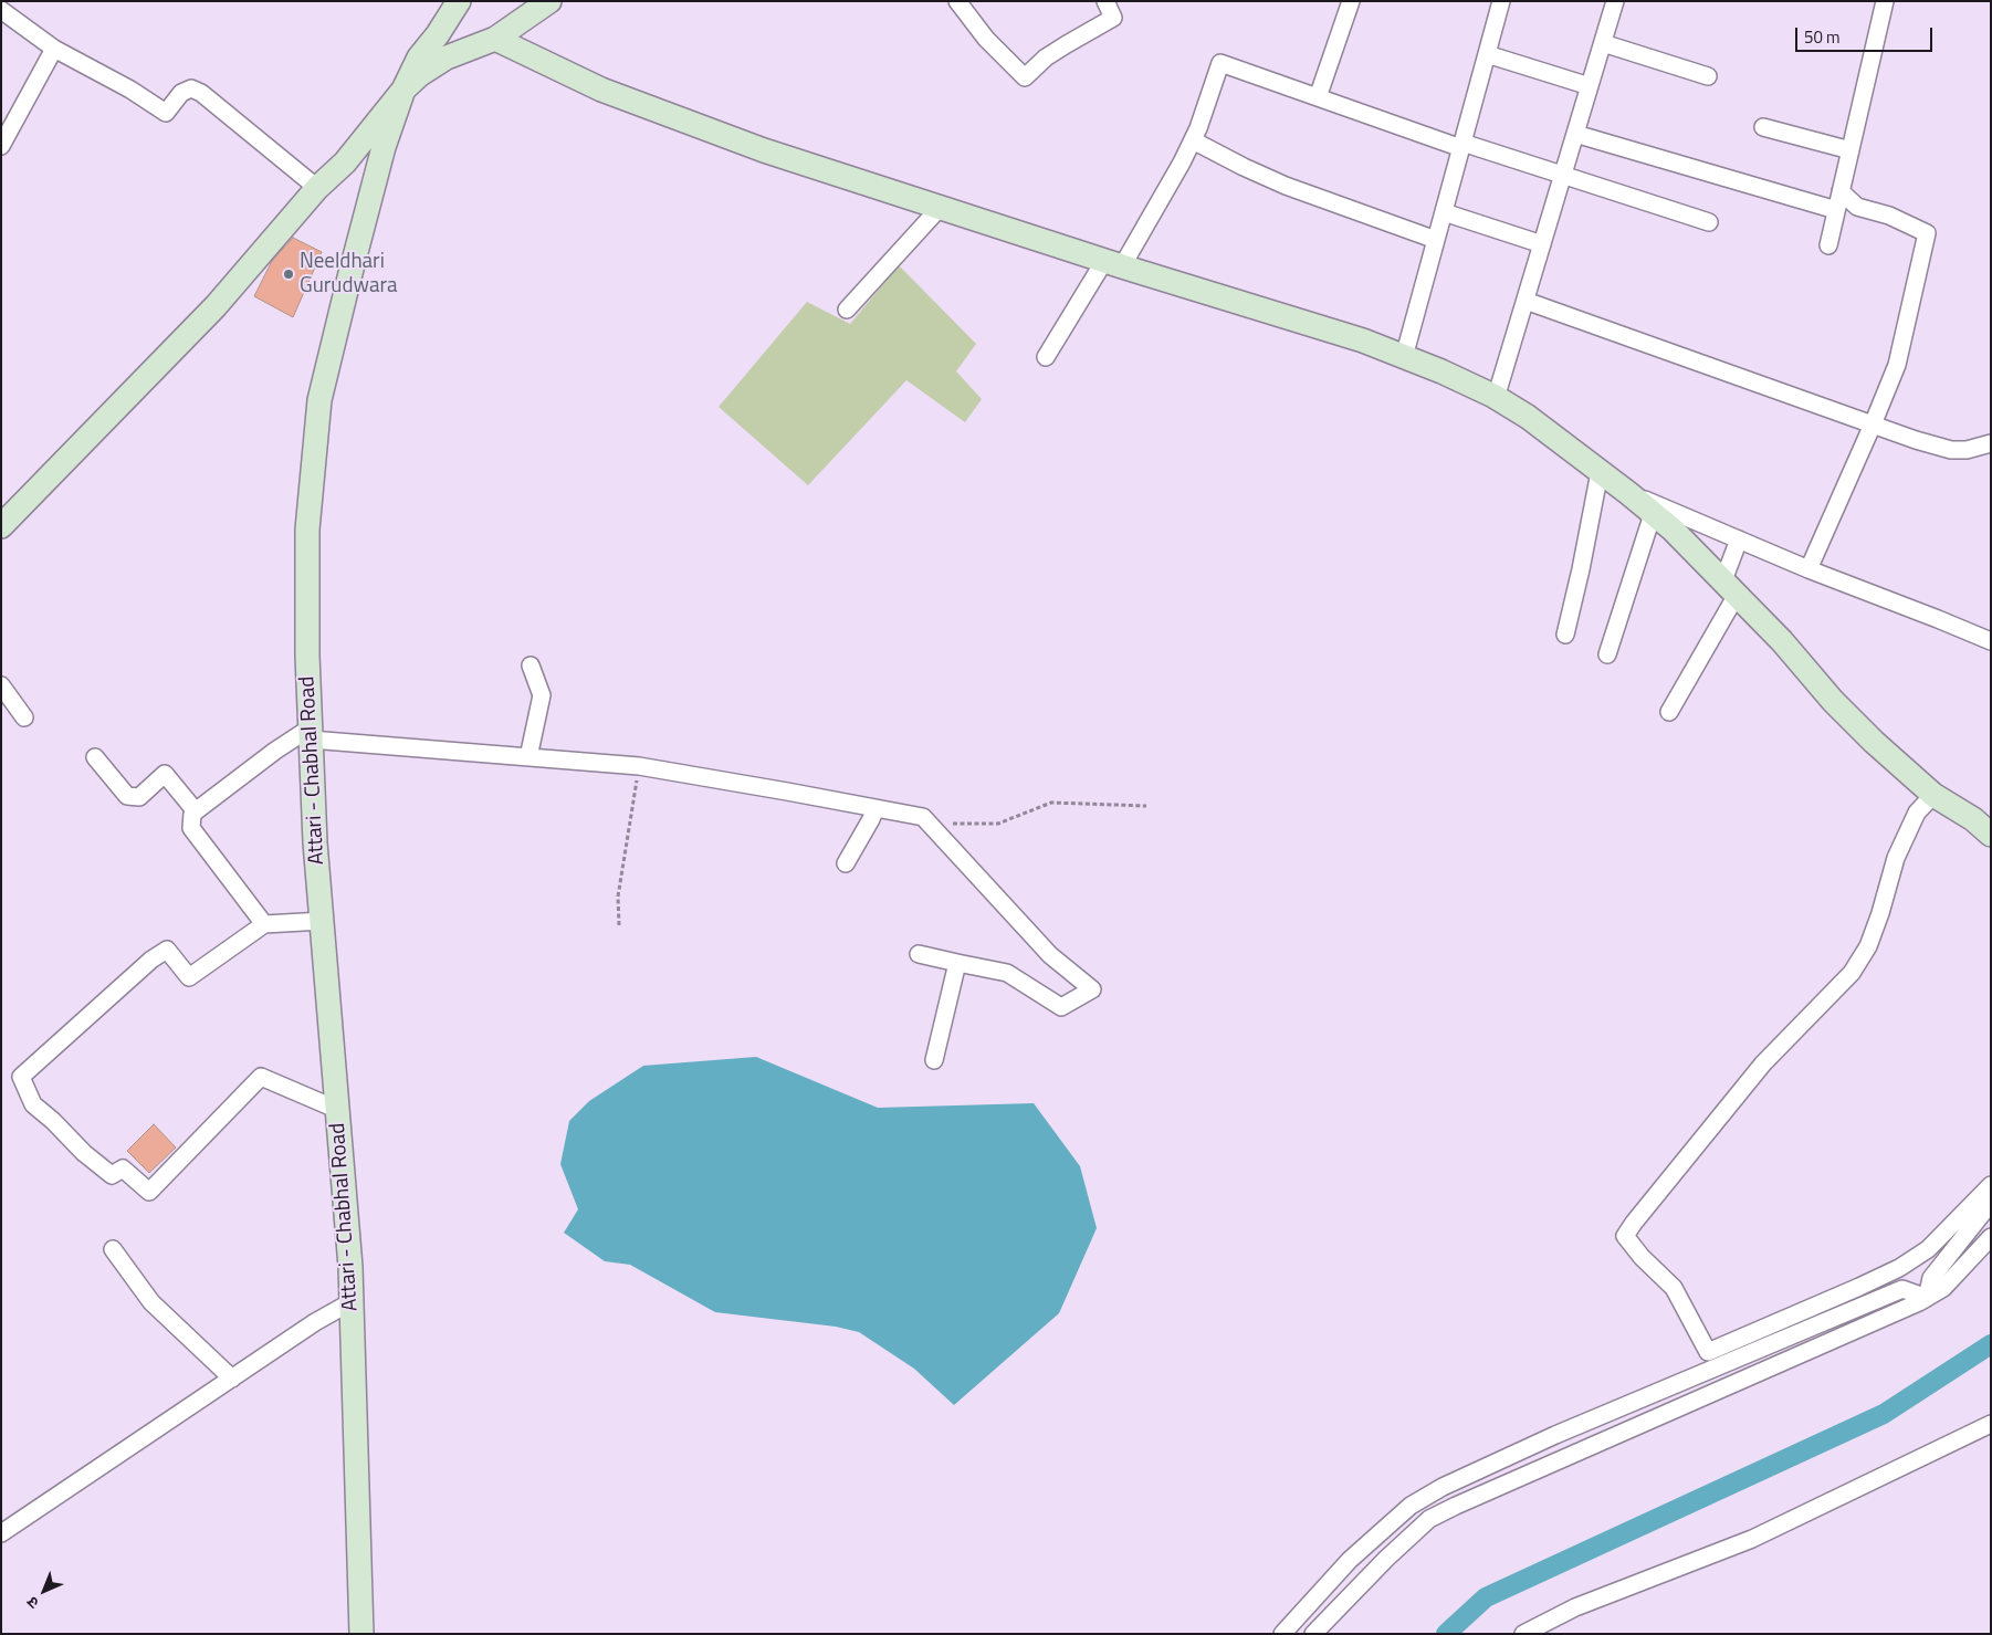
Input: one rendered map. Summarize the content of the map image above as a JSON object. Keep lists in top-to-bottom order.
{
  "streets": {
    "street": ["Attari - Chabhal Road"]
  },
  "places": ["Neeldhari Gurudwara"],
  "scale_bar": "50 m",
  "north": "bottom left"
}
